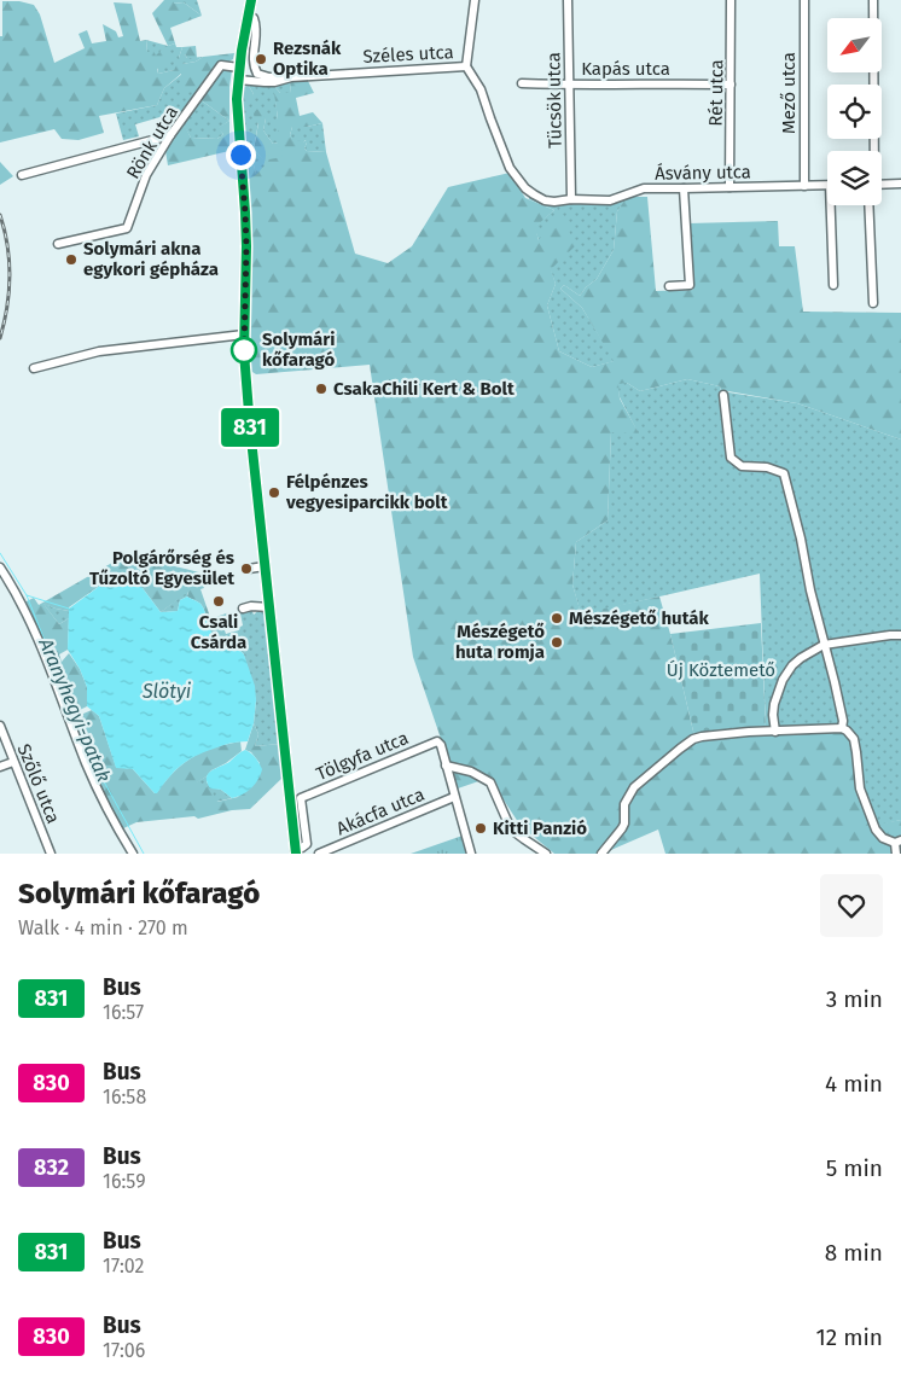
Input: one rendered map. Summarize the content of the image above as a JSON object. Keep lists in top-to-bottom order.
{
  "streets": {
    "street": [
      "Széles utca",
      "Kapás utca",
      "Rét utca",
      "Mező utca",
      "Tücsök utca",
      "Rönk utca",
      "Ásvány utca",
      "Tölgyfa utca",
      "Szőlő utca",
      "Akácfa utca"
    ]
  },
  "crossings": [
    ["Széles utca", "Tücsök utca"],
    ["Széles utca", "Ásvány utca"],
    ["Kapás utca", "Rét utca"],
    ["Kapás utca", "Tücsök utca"],
    ["Rét utca", "Ásvány utca"],
    ["Mező utca", "Ásvány utca"],
    ["Tücsök utca", "Ásvány utca"]
  ],
  "water": ["Slötyi", "Aranyhegyi-patak"],
  "parks": ["Új Köztemető"],
  "places": [
    "Rezsnák Optika",
    "Solymári akna egykori gépháza",
    "Solymári kőfaragó",
    "CsakaChili Kert & Bolt",
    "Félpénzes vegyesiparcikk bolt",
    "Polgárőrség és Tűzoltó Egyesület",
    "Csali Csárda",
    "Mészégető huták",
    "Mészégető huta romja",
    "Kitti Panzió"
  ],
  "lines": ["bus line 831"],
  "north": "bottom left",
  "page": {
    "on_map": "831",
    "heading": ["Solymári kőfaragó", "Walk · 4 min · 270 m"],
    "list": [
      {
        "mark": "831",
        "name": "Bus",
        "note": "16:57",
        "value": "3 min"
      },
      {
        "mark": "830",
        "name": "Bus",
        "note": "16:58",
        "value": "4 min"
      },
      {
        "mark": "832",
        "name": "Bus",
        "note": "16:59",
        "value": "5 min"
      },
      {
        "mark": "831",
        "name": "Bus",
        "note": "17:02",
        "value": "8 min"
      },
      {
        "mark": "830",
        "name": "Bus",
        "note": "17:06",
        "value": "12 min"
      }
    ]
  }
}
